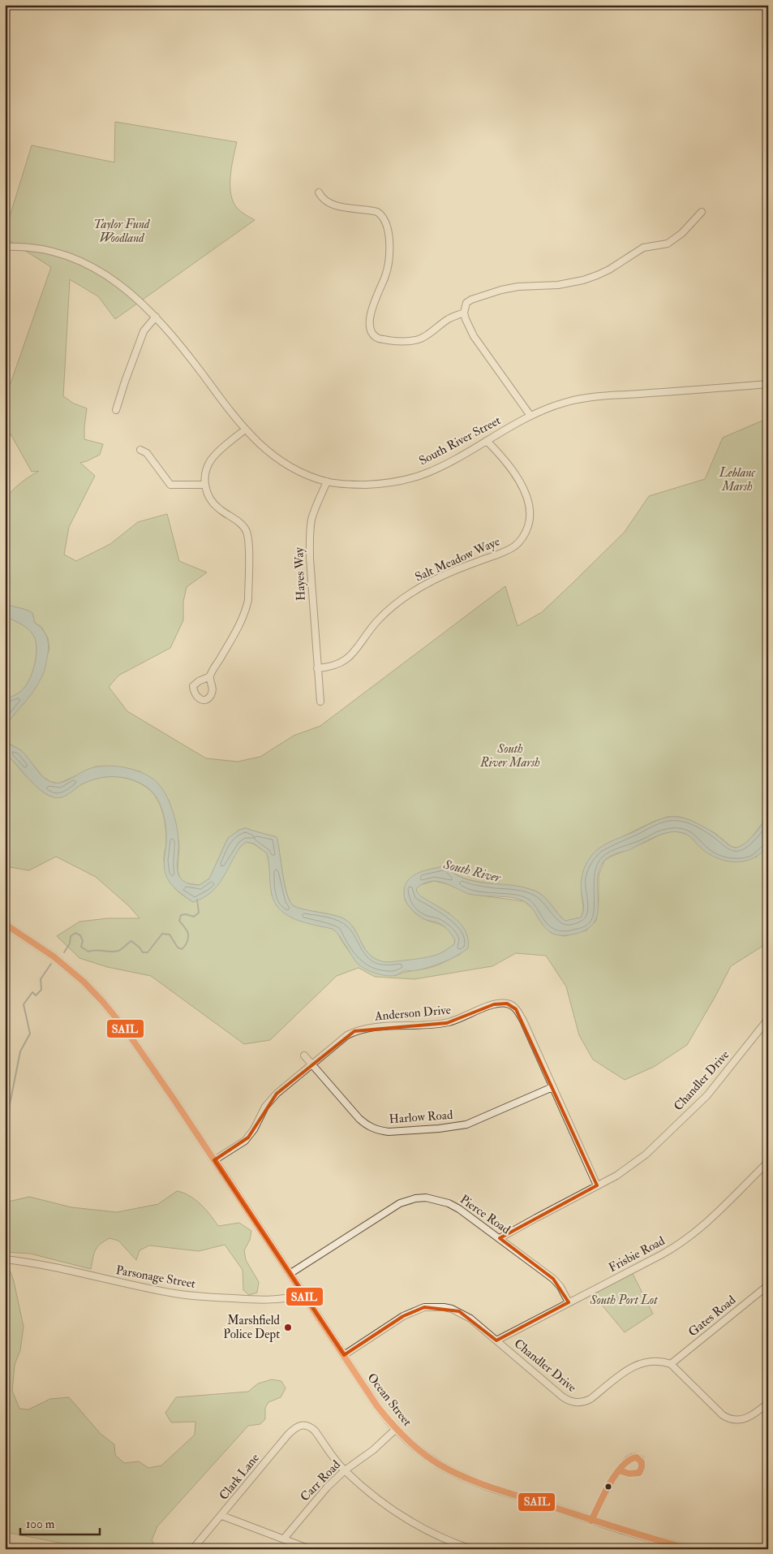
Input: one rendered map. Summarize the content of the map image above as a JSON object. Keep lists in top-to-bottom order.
{
  "streets": {
    "main road": ["Ocean Street"],
    "street": [
      "South River Street",
      "Salt Meadow Waye",
      "Hayes Way",
      "Anderson Drive",
      "Chandler Drive",
      "Harlow Road",
      "Pierce Road",
      "Frisbie Road",
      "Parsonage Street",
      "Gates Road",
      "Clark Lane",
      "Carr Road"
    ]
  },
  "crossings": [
    ["South River Street", "Salt Meadow Waye"],
    ["South River Street", "Hayes Way"],
    ["Salt Meadow Waye", "Hayes Way"],
    ["Anderson Drive", "Chandler Drive"],
    ["Anderson Drive", "Harlow Road"],
    ["Anderson Drive", "Ocean Street"],
    ["Chandler Drive", "Pierce Road"],
    ["Chandler Drive", "Frisbie Road"],
    ["Chandler Drive", "Gates Road"],
    ["Chandler Drive", "Ocean Street"],
    ["Pierce Road", "Frisbie Road"],
    ["Pierce Road", "Ocean Street"],
    ["Parsonage Street", "Ocean Street"],
    ["Ocean Street", "Carr Road"],
    ["Clark Lane", "Carr Road"]
  ],
  "water": ["South River"],
  "parks": [
    "Taylor Fund Woodland",
    "Leblanc Marsh",
    "South River Marsh",
    "South Port Lot"
  ],
  "places": ["Marshfield Police Dept"],
  "lines": ["transit line SAIL"],
  "scale_bar": "100 m"
}
